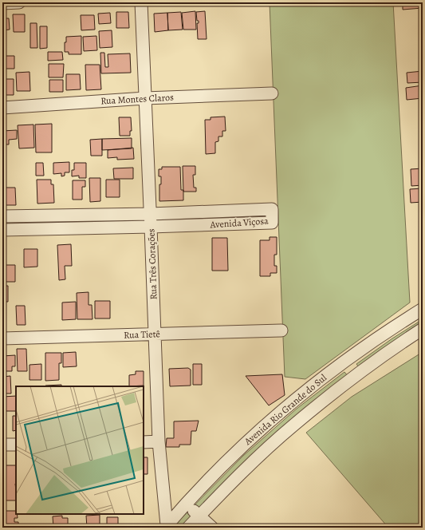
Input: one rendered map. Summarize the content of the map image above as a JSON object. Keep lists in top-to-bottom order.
{
  "streets": {
    "street": [
      "Rua Montes Claros",
      "Avenida Viçosa",
      "Rua Três Corações",
      "Rua Tietê",
      "Avenida Rio Grande do Sul"
    ]
  },
  "crossings": [
    ["Rua Montes Claros", "Rua Três Corações"],
    ["Avenida Viçosa", "Rua Três Corações"],
    ["Rua Três Corações", "Rua Tietê"],
    ["Rua Três Corações", "Avenida Rio Grande do Sul"]
  ]
}
